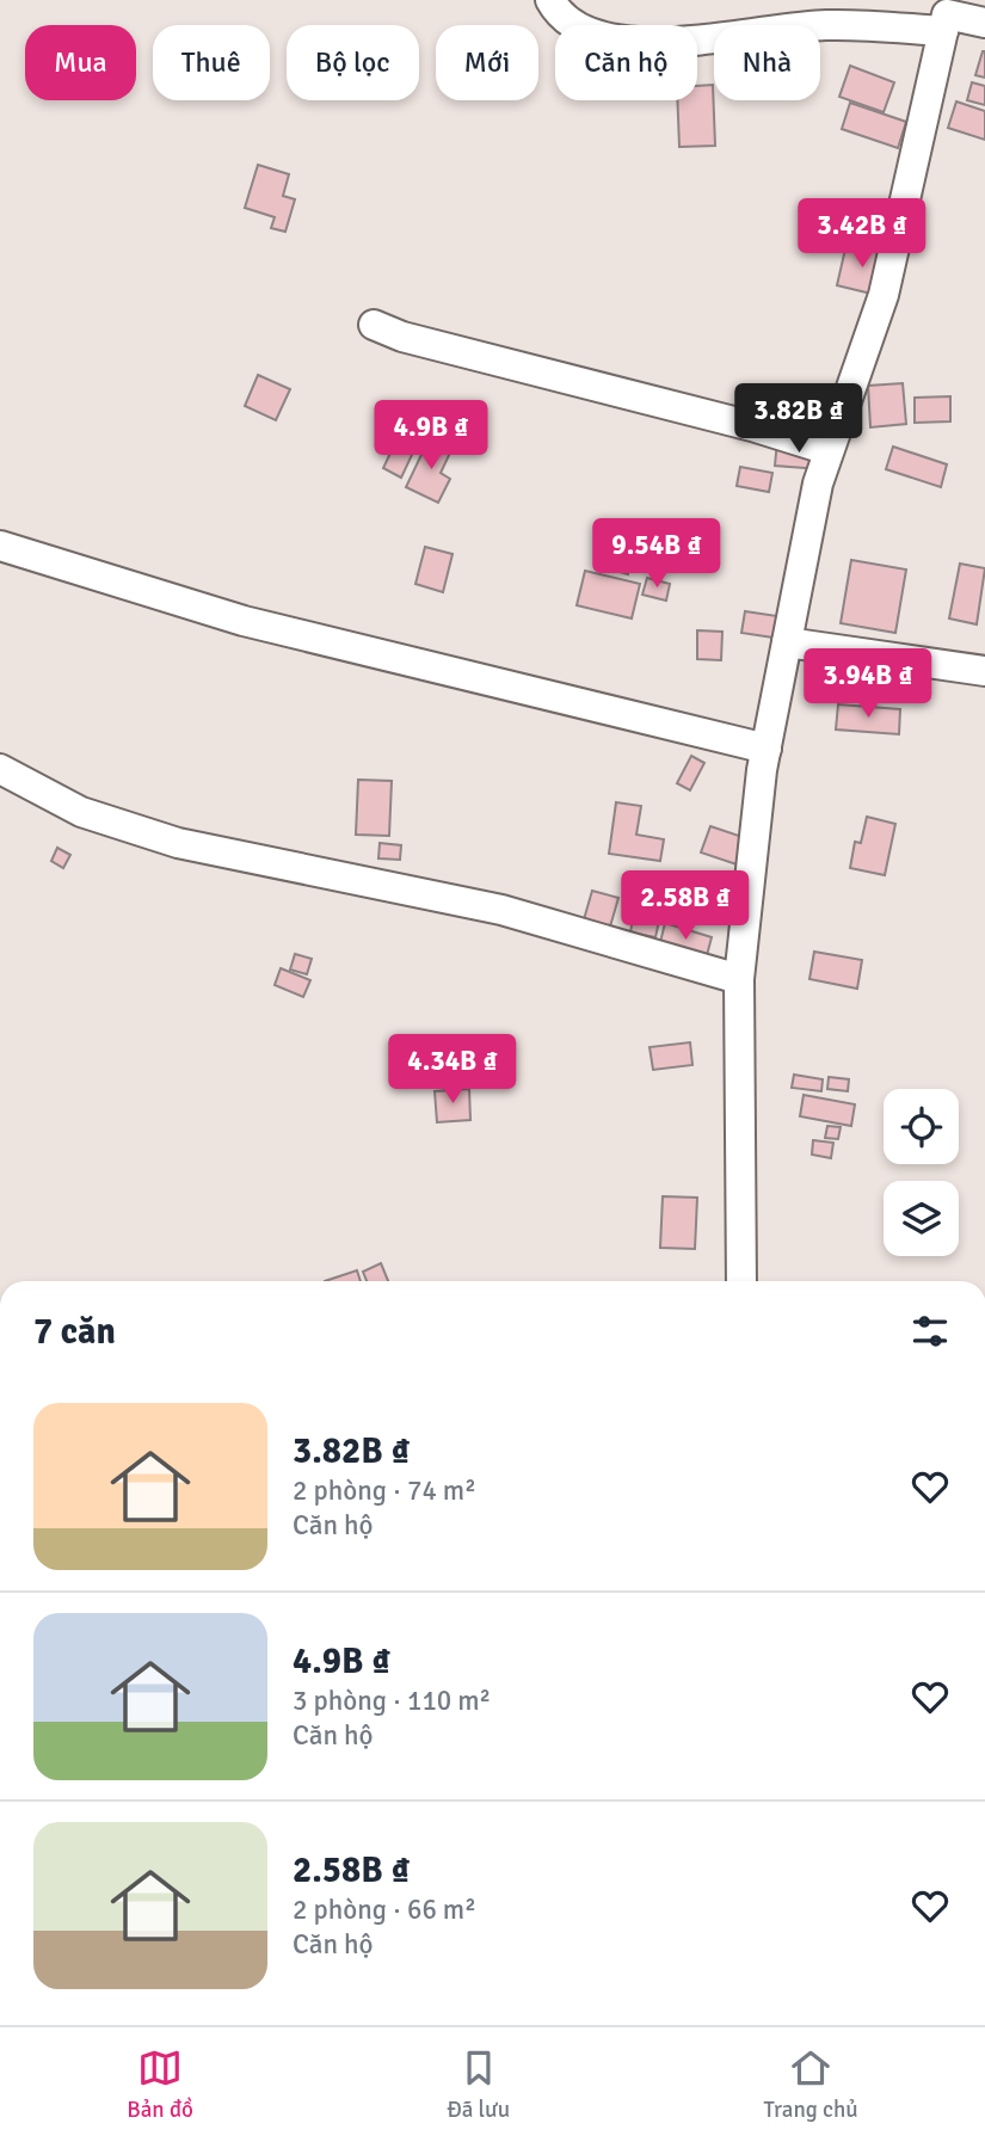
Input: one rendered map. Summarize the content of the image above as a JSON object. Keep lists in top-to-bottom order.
{
  "page": {
    "chip": [
      "Mua",
      "Thuê",
      "Bộ lọc",
      "Mới",
      "Căn hộ",
      "Nhà"
    ],
    "price": [
      "3.42B ₫",
      "3.82B ₫",
      "4.9B ₫",
      "9.54B ₫",
      "3.94B ₫",
      "2.58B ₫",
      "4.34B ₫"
    ],
    "heading": "7 căn",
    "list": [
      {
        "name": "3.82B ₫",
        "note": "2 phòng · 74 m² · Căn hộ"
      },
      {
        "name": "4.9B ₫",
        "note": "3 phòng · 110 m² · Căn hộ"
      },
      {
        "name": "2.58B ₫",
        "note": "2 phòng · 66 m² · Căn hộ"
      }
    ],
    "tabs": ["Bản đồ", "Đã lưu", "Trang chủ"]
  }
}
